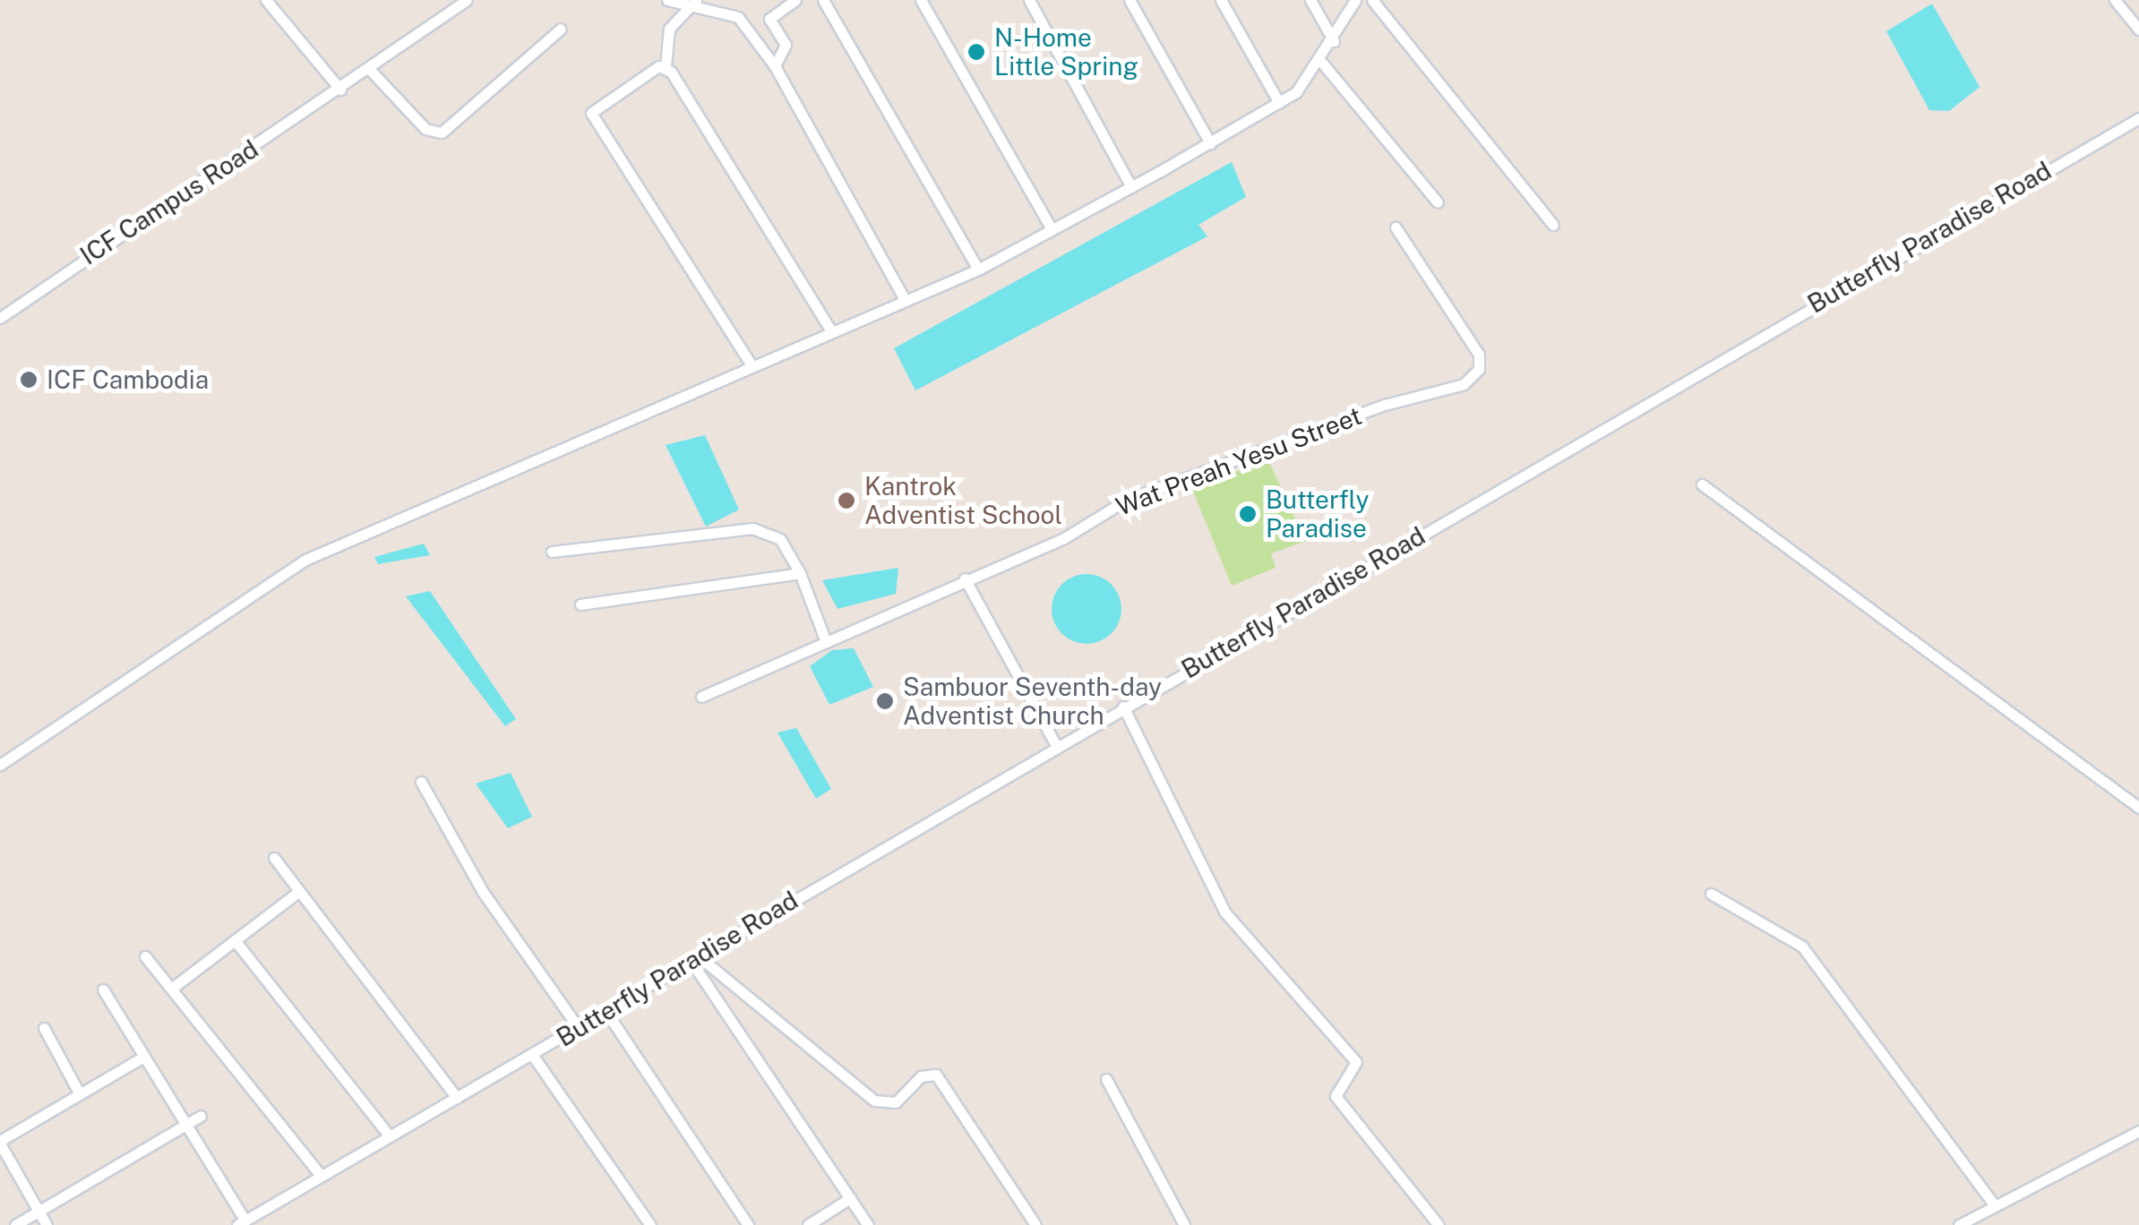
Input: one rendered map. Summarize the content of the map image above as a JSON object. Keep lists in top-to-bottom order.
{
  "streets": {
    "street": ["ICF Campus Road", "Butterfly Paradise Road", "Wat Preah Yesu Street"]
  },
  "places": [
    "N-Home Little Spring",
    "ICF Cambodia",
    "Kantrok Adventist School",
    "Butterfly Paradise",
    "Sambuor Seventh-day Adventist Church"
  ]
}
